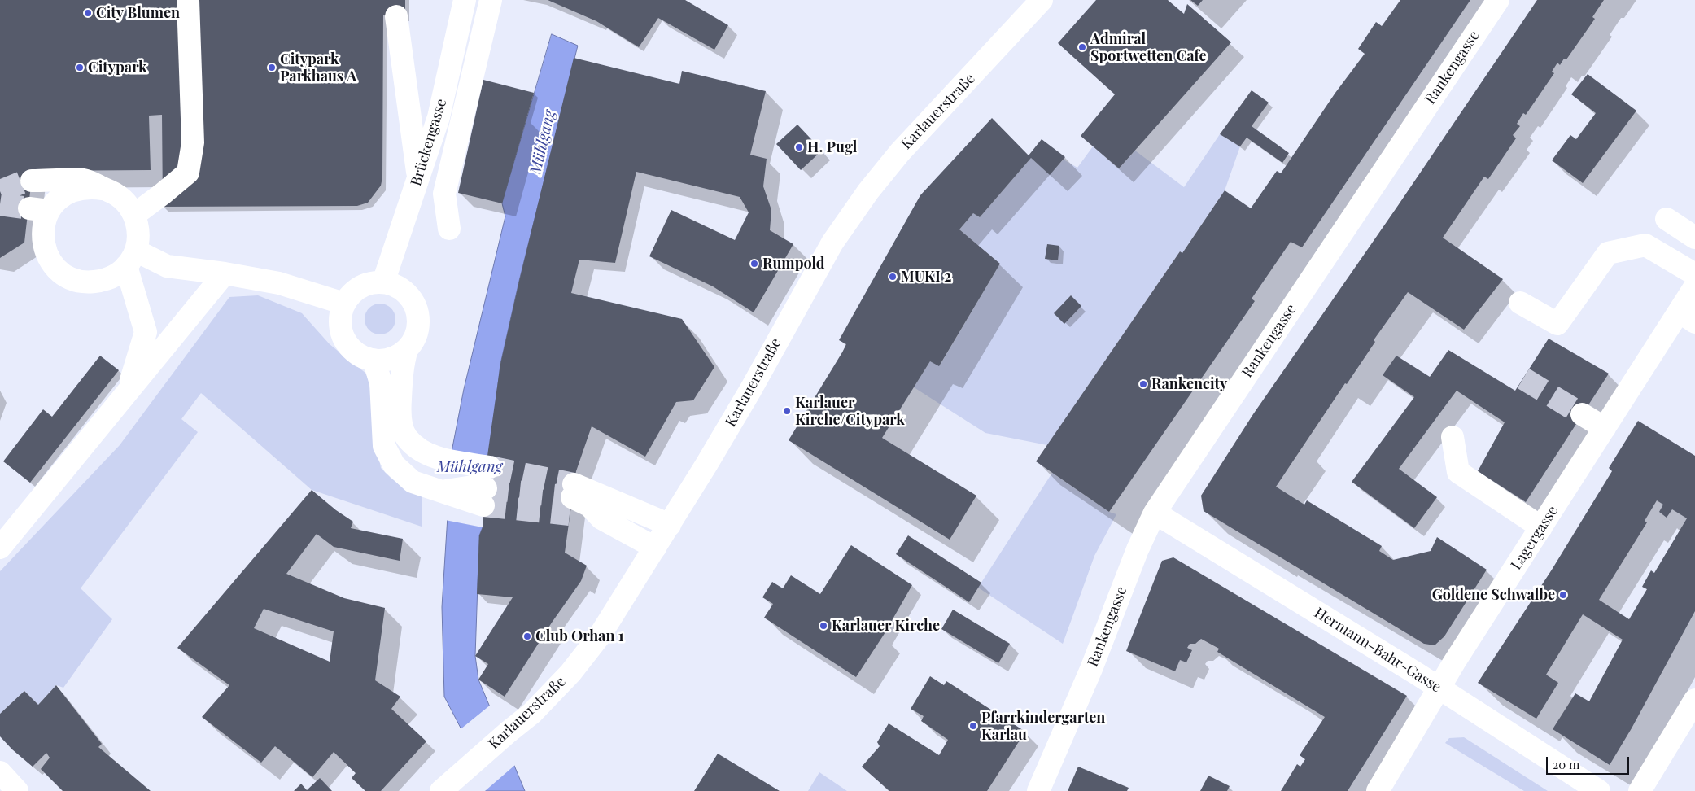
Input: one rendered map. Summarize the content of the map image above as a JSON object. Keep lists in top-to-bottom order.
{
  "streets": {
    "street": [
      "Rankengasse",
      "Karlauerstraße",
      "Brückengasse",
      "Lagergasse",
      "Hermann-Bahr-Gasse"
    ]
  },
  "crossings": [
    ["Rankengasse", "Hermann-Bahr-Gasse"],
    ["Lagergasse", "Hermann-Bahr-Gasse"]
  ],
  "water": ["Mühlgang"],
  "places": [
    "City Blumen",
    "Admiral Sportwetten Cafe",
    "Citypark",
    "Citypark Parkhaus A",
    "H. Pugl",
    "Rumpold",
    "MUKI 2",
    "Rankencity",
    "Karlauer Kirche/Citypark",
    "Goldene Schwalbe",
    "Karlauer Kirche",
    "Club Orhan 1",
    "Pfarrkindergarten Karlau"
  ],
  "scale_bar": "20 m"
}
